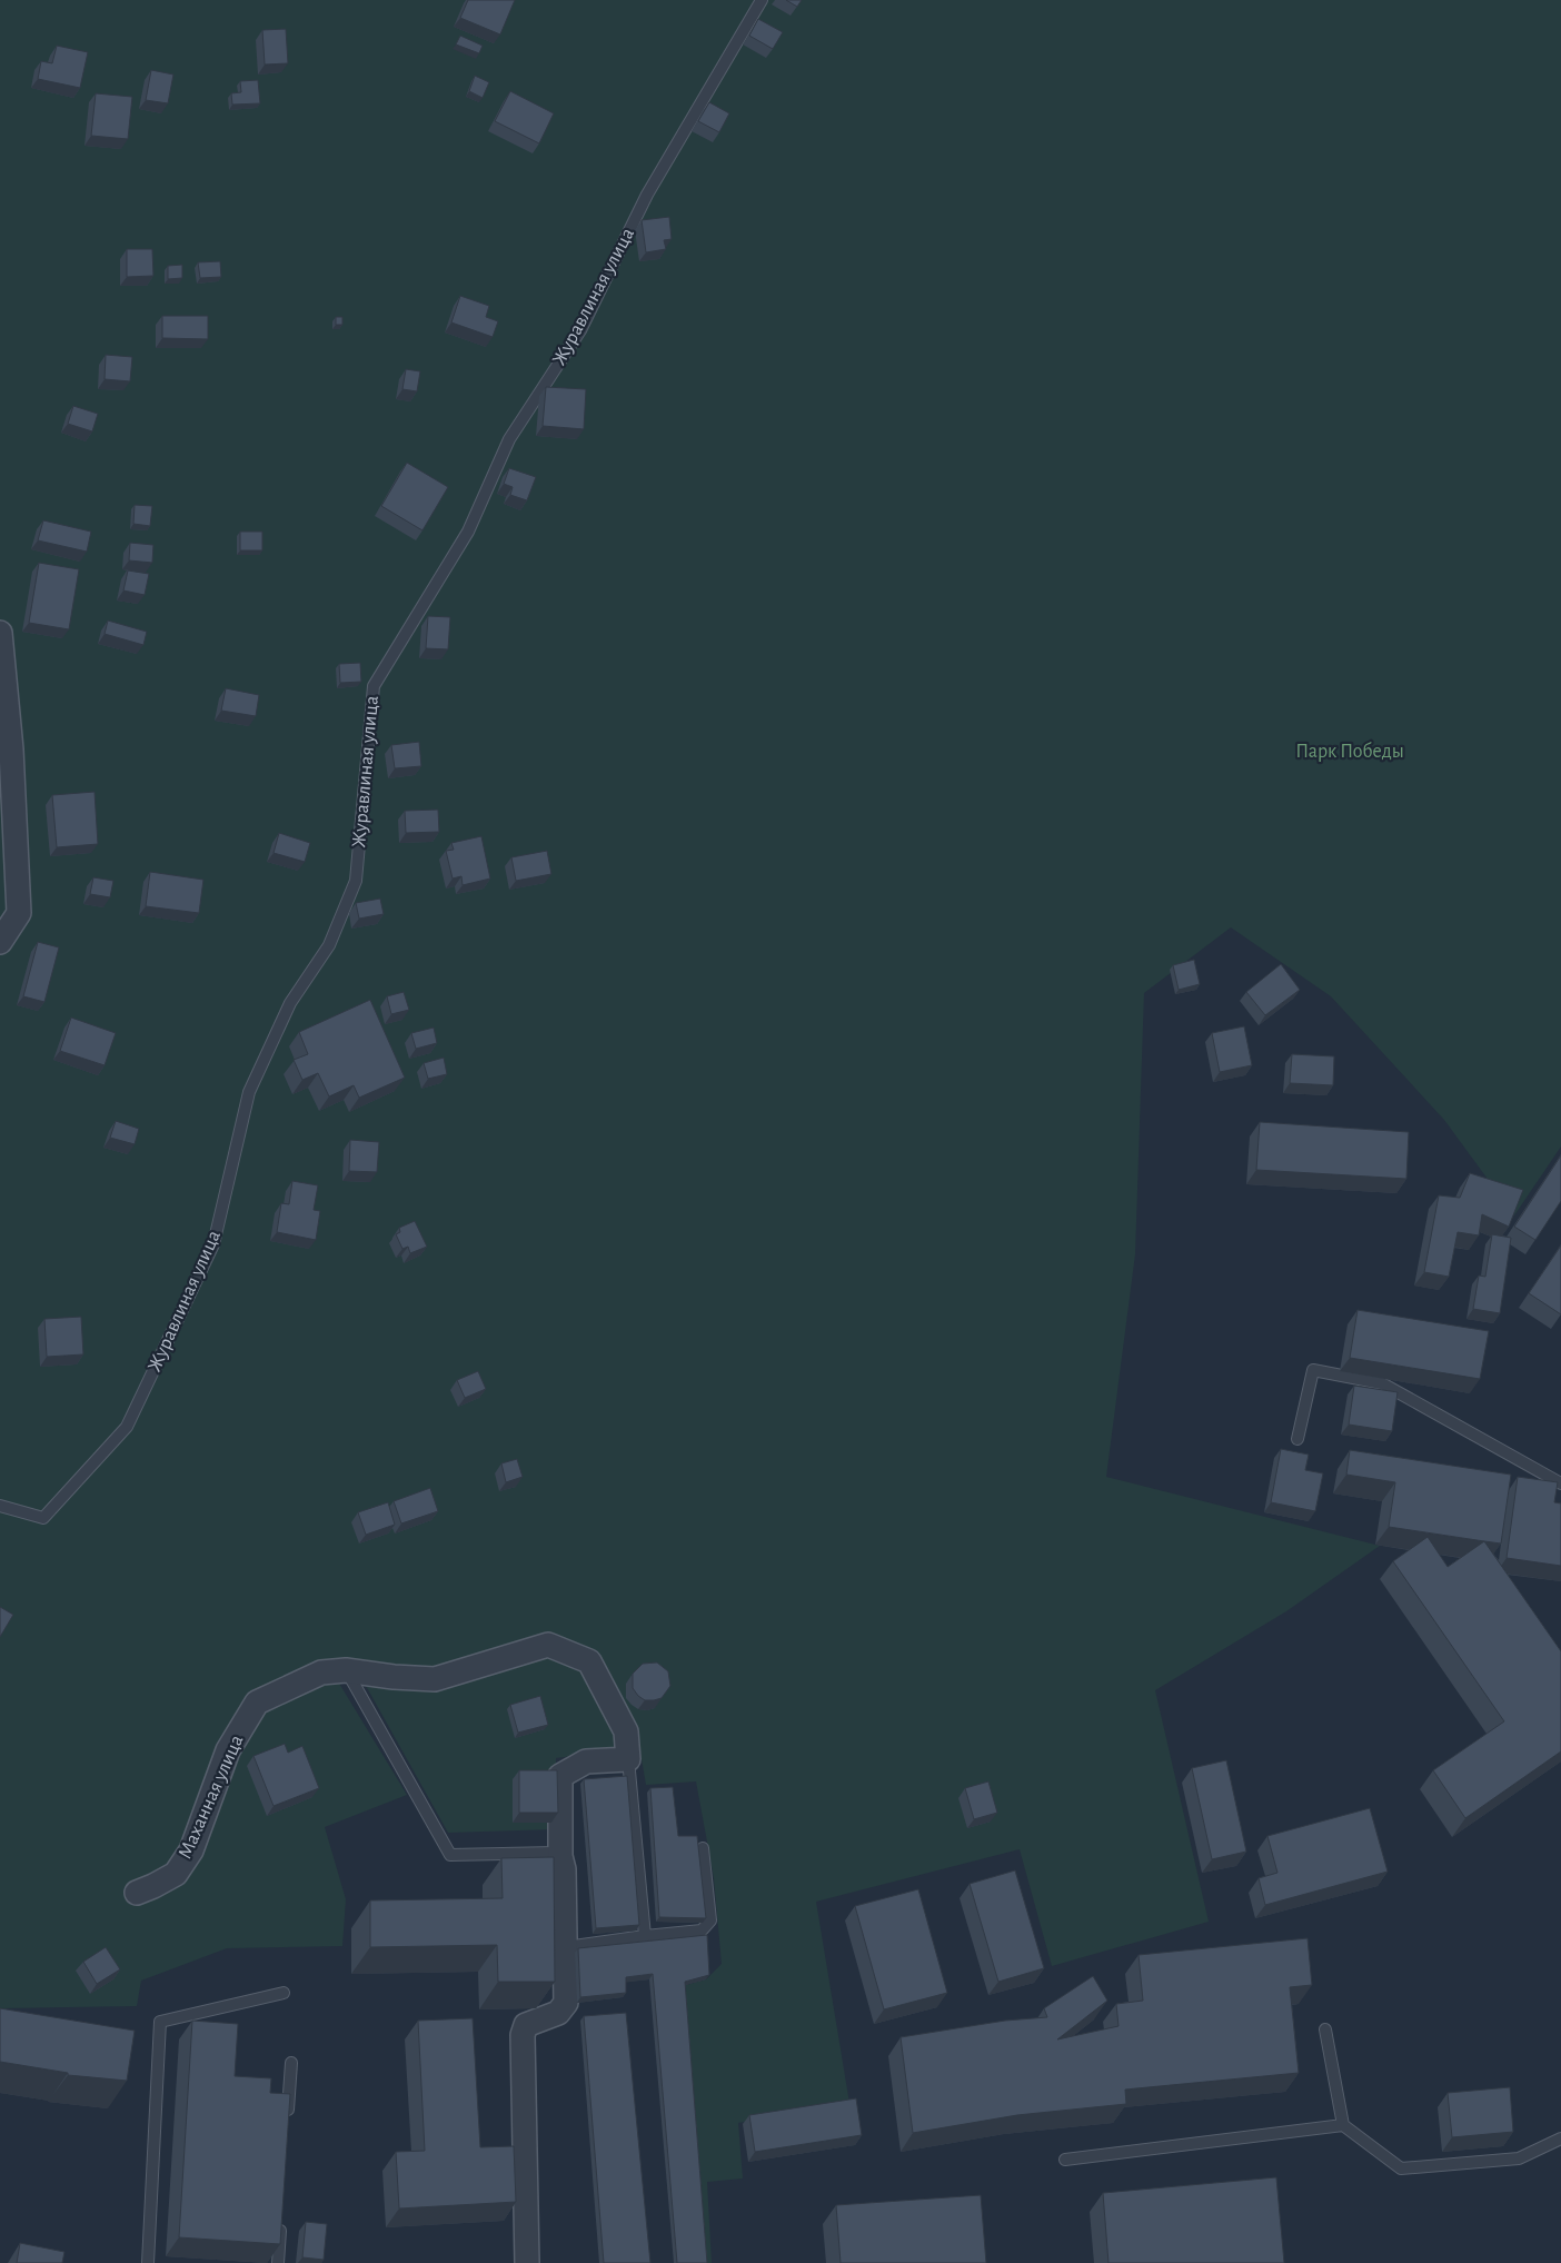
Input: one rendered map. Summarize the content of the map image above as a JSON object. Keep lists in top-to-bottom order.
{
  "streets": {
    "street": ["Маханная улица"],
    "lane": ["Журавлиная улица"]
  },
  "parks": ["Парк Победы"]
}
